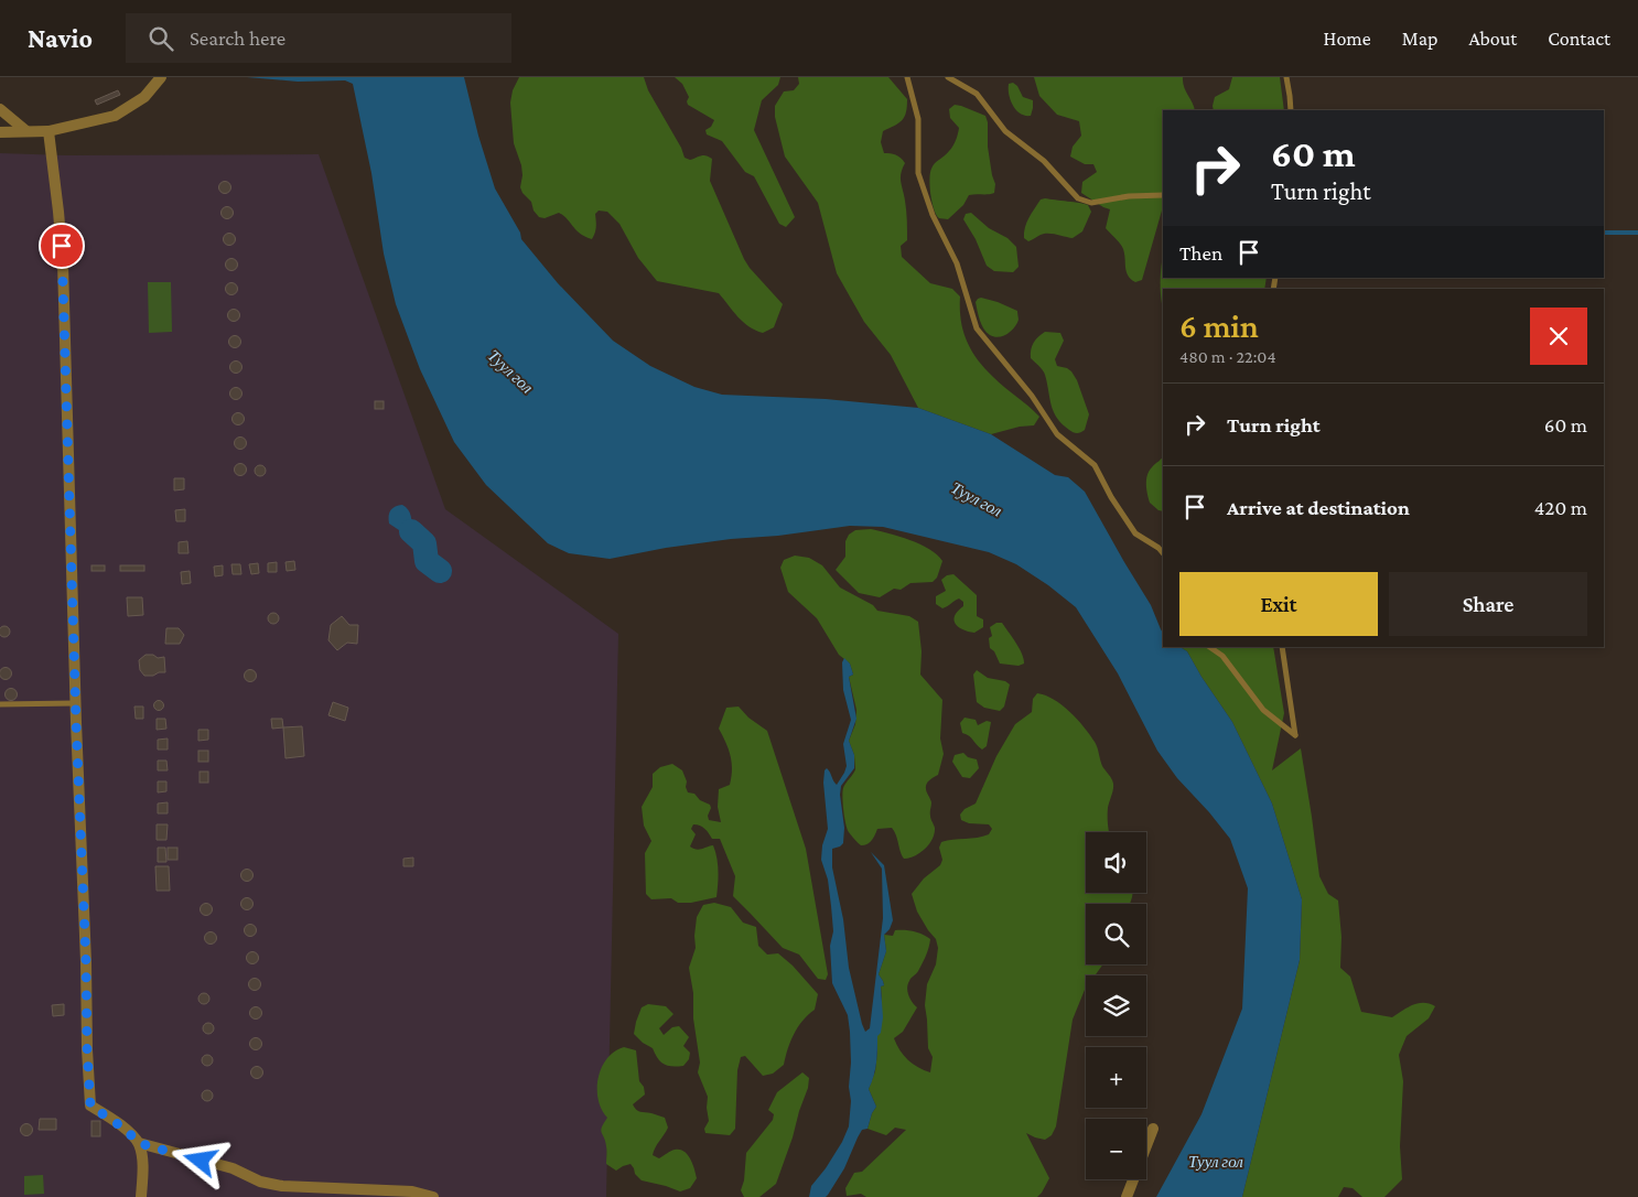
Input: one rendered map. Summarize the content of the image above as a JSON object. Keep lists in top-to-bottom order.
{
  "water": ["Туул гол"],
  "page": {
    "header": "Navio",
    "search": "Search here",
    "nav": [
      "Home",
      "Map",
      "About",
      "Contact"
    ],
    "turn": ["60 m", "Turn right"],
    "then": "Then",
    "heading": ["6 min", "480 m · 22:04"],
    "list": [
      {
        "name": "Turn right",
        "value": "60 m"
      },
      {
        "name": "Arrive at destination",
        "value": "420 m"
      }
    ],
    "buttons": ["Exit", "Share"],
    "map_buttons": ["+", "−"]
  }
}
